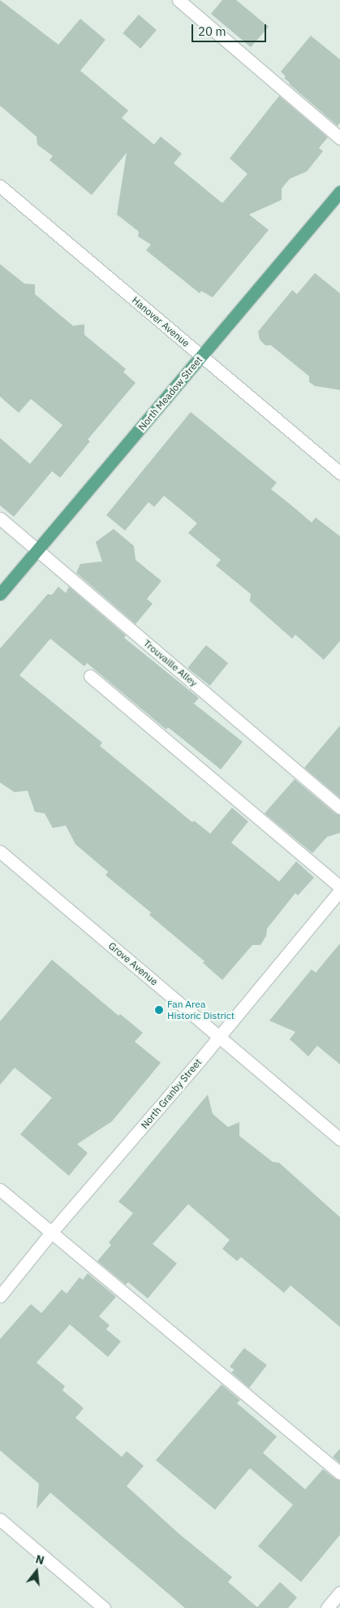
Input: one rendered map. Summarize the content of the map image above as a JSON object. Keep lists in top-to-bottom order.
{
  "streets": {
    "main road": ["North Meadow Street"],
    "street": [
      "Hanover Avenue",
      "Trouvaille Alley",
      "Grove Avenue",
      "North Granby Street"
    ]
  },
  "crossings": [
    ["Hanover Avenue", "North Meadow Street"],
    ["North Meadow Street", "Trouvaille Alley"],
    ["Grove Avenue", "North Granby Street"]
  ],
  "places": ["Fan Area Historic District"],
  "scale_bar": "20 m",
  "north": "top"
}
